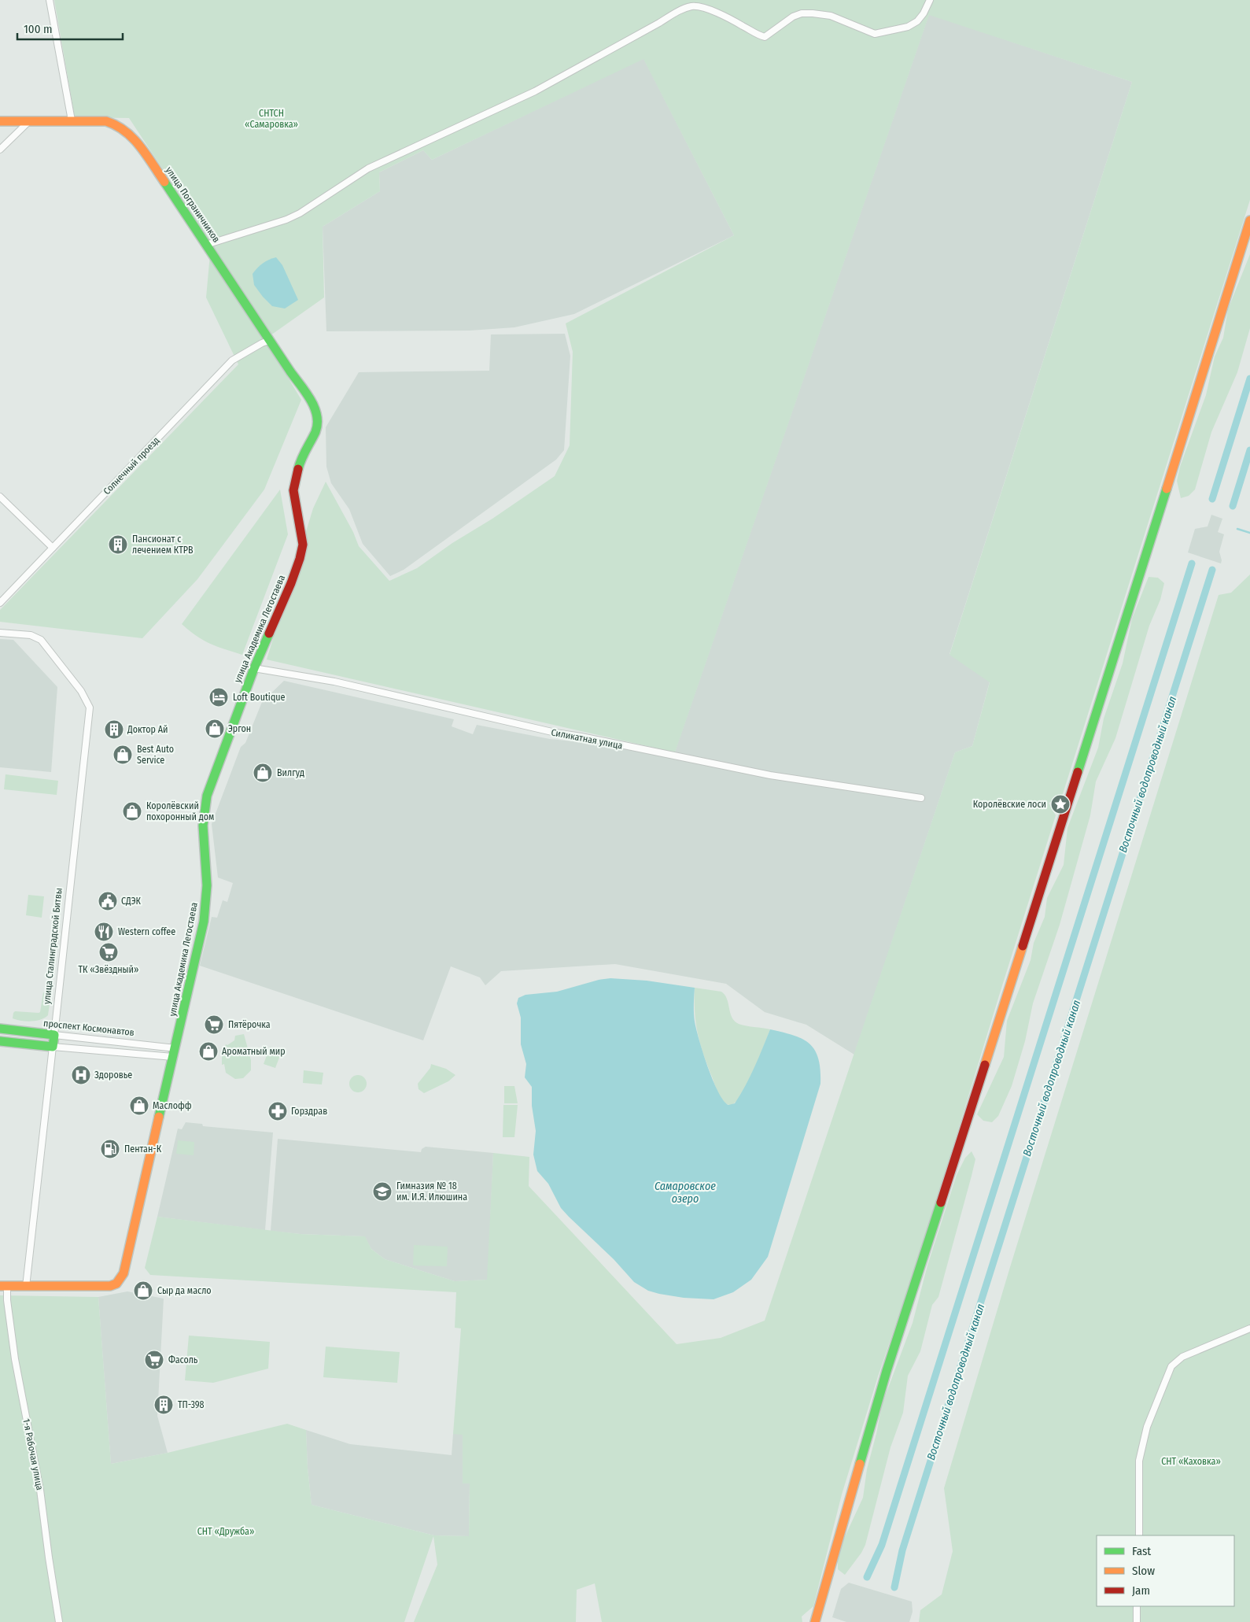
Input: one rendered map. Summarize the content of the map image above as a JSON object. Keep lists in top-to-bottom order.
{
  "streets": {
    "street": [
      "улица Пограничников",
      "Солнечный проезд",
      "улица Академика Легостаева",
      "Силикатная улица",
      "улица Сталинградской Битвы",
      "проспект Космонавтов",
      "1-я Рабочая улица"
    ]
  },
  "crossings": [
    ["улица Пограничников", "Солнечный проезд"],
    ["улица Пограничников", "улица Академика Легостаева"],
    ["улица Академика Легостаева", "Силикатная улица"],
    ["улица Академика Легостаева", "улица Сталинградской Битвы"],
    ["улица Академика Легостаева", "проспект Космонавтов"],
    ["улица Сталинградской Битвы", "проспект Космонавтов"]
  ],
  "water": ["Восточный водопроводный канал", "Самаровское озеро"],
  "parks": ["СНТСН «Самаровка»", "СНТ «Каховка»", "СНТ «Дружба»"],
  "places": {
    "building": ["Пансионат с лечением КТРВ", "Доктор Ай", "ТП-398"],
    "hotel": ["Loft Boutique"],
    "shop": [
      "Эргон",
      "Best Auto Service",
      "Вилгуд",
      "Королёвский похоронный дом",
      "Ароматный мир",
      "Маслофф",
      "Сыр да масло"
    ],
    "place": ["Королёвские лоси"],
    "public building": ["СДЭК"],
    "restaurant": ["Western coffee"],
    "supermarket": ["ТК «Звёздный»", "Пятёрочка", "Фасоль"],
    "hospital": ["Здоровье"],
    "pharmacy": ["Горздрав"],
    "fuel station": ["Пентан-К"],
    "school or university": ["Гимназия № 18 им. И.Я. Илюшина"]
  },
  "legend": ["Fast", "Slow", "Jam"],
  "scale_bar": "100 m"
}
